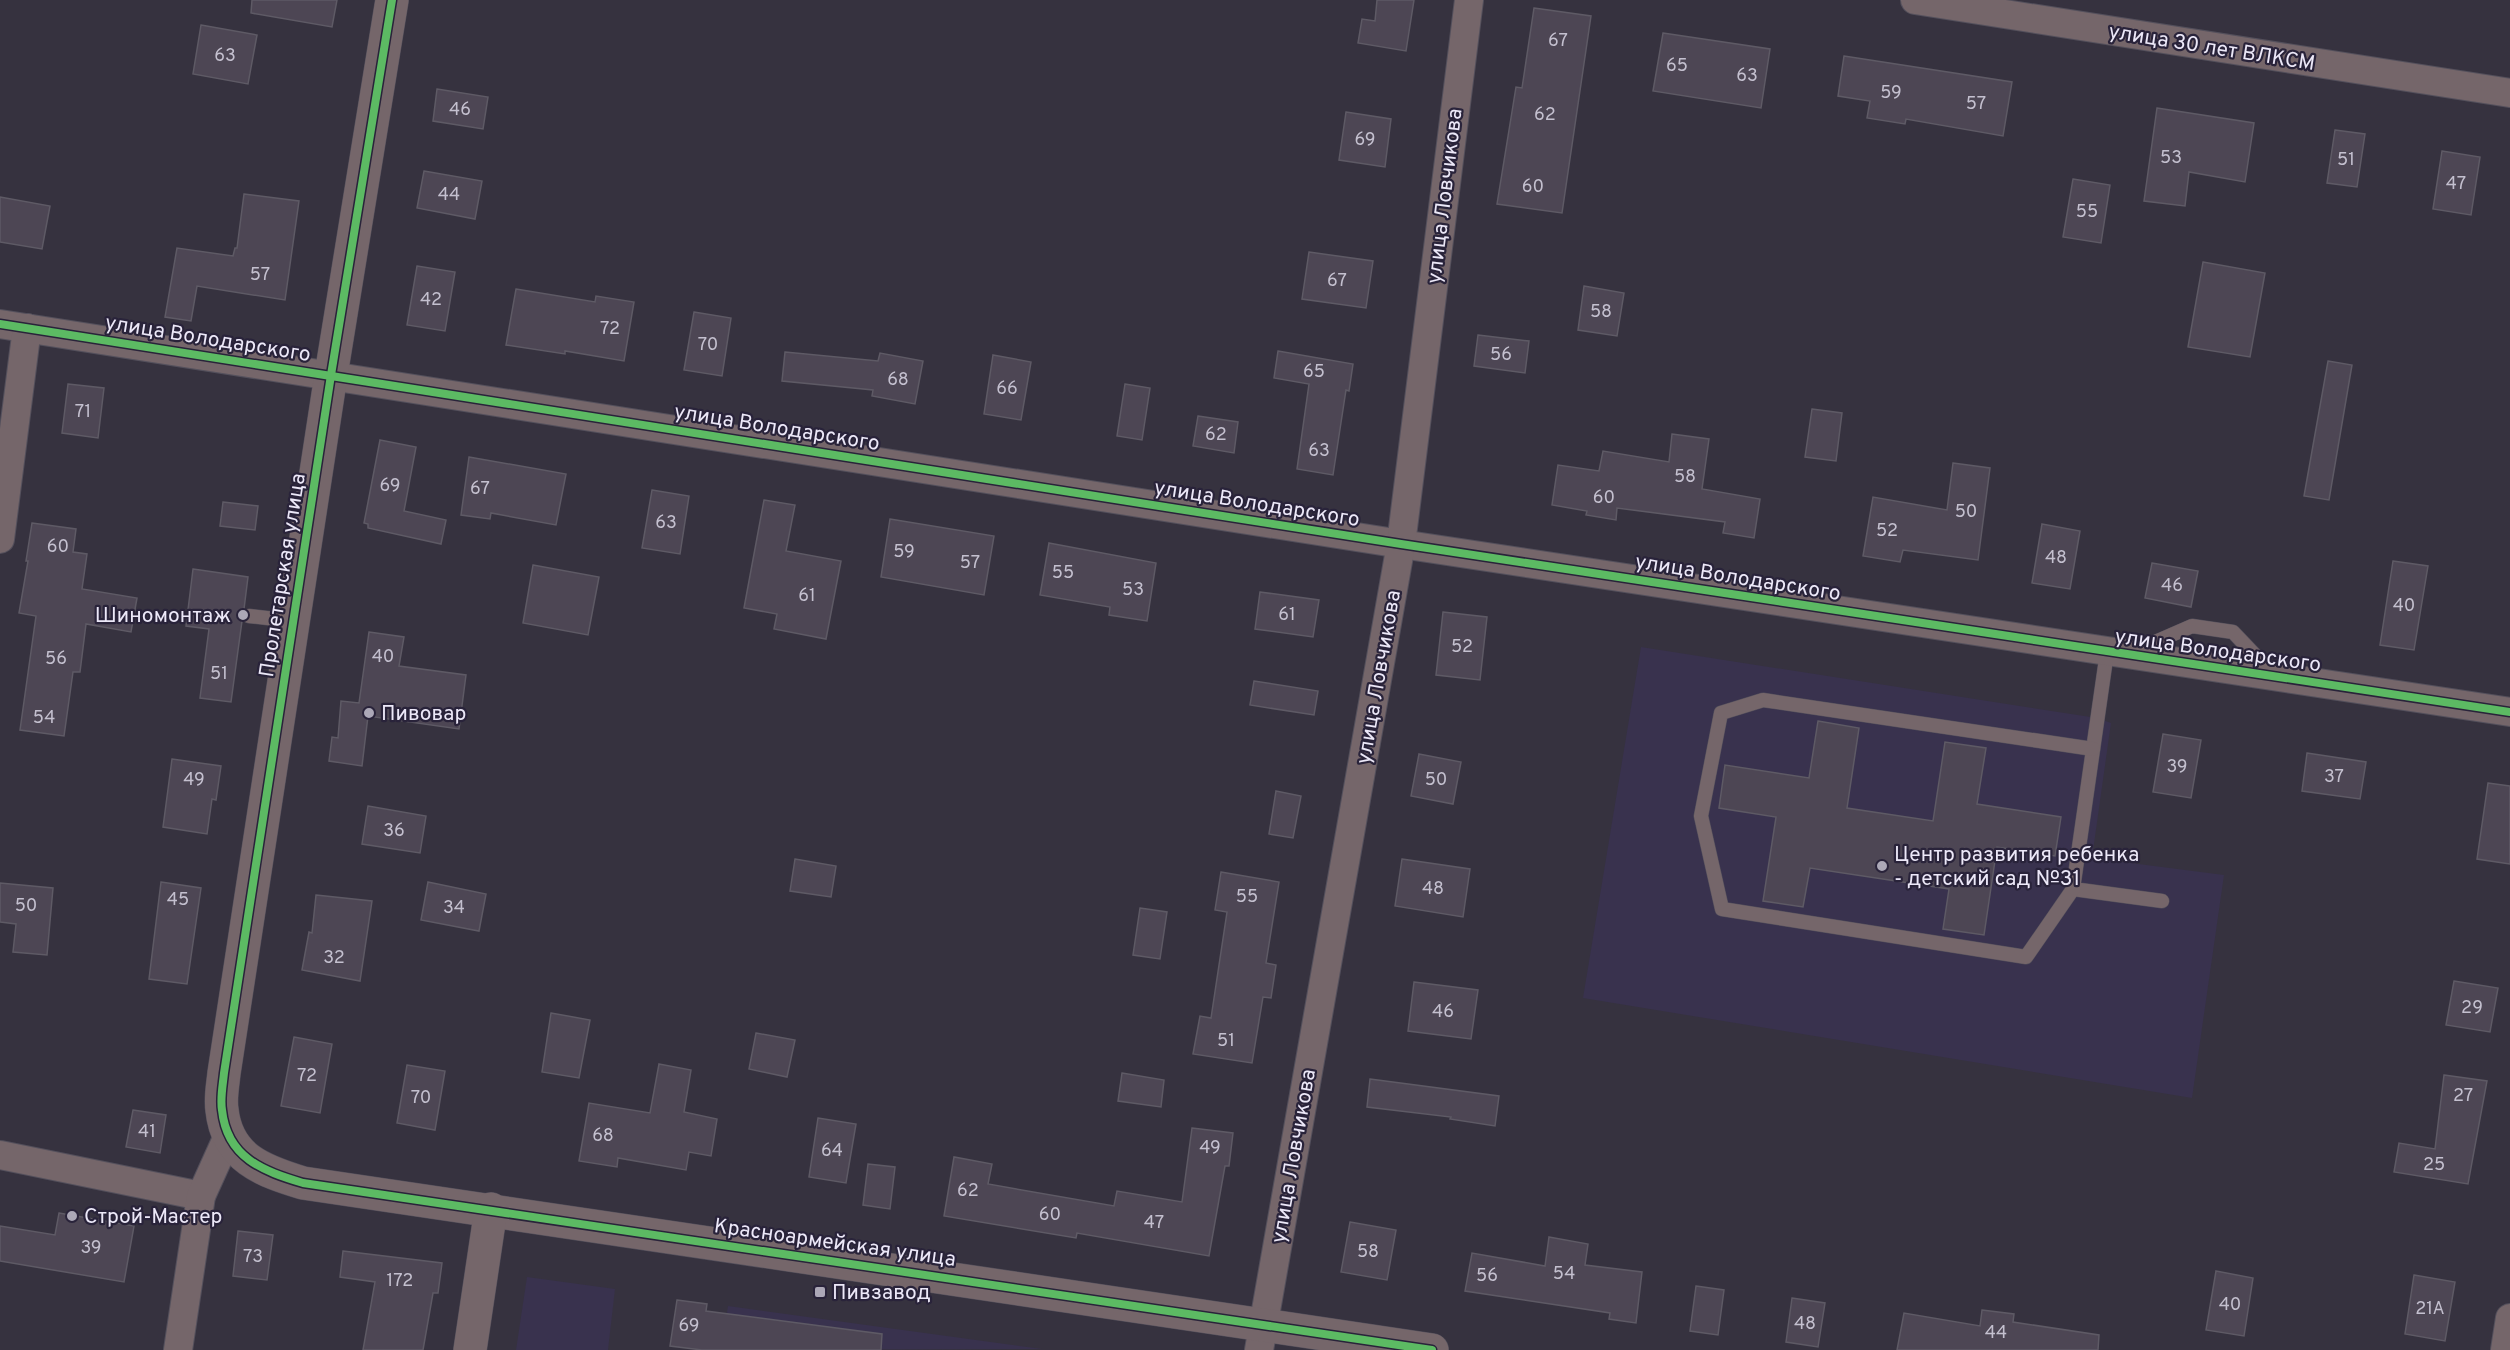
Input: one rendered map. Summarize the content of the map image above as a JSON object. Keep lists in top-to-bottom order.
{
  "streets": {
    "street": [
      "улица 30 лет ВЛКСМ",
      "улица Ловчикова",
      "улица Володарского",
      "Пролетарская улица",
      "Красноармейская улица"
    ]
  },
  "crossings": [
    ["улица Ловчикова", "улица Володарского"],
    ["улица Ловчикова", "Красноармейская улица"],
    ["улица Володарского", "Пролетарская улица"],
    ["Пролетарская улица", "Красноармейская улица"]
  ],
  "places": {
    "other": [
      "Шиномонтаж",
      "Пивовар",
      "Центр развития ребенка - детский сад №31",
      "Строй-Мастер"
    ],
    "transit": ["Пивзавод"]
  },
  "house_numbers": [
    "67",
    "63",
    "65",
    "63",
    "59",
    "57",
    "46",
    "62",
    "69",
    "53",
    "51",
    "47",
    "60",
    "44",
    "55",
    "57",
    "67",
    "42",
    "58",
    "72",
    "70",
    "56",
    "65",
    "68",
    "66",
    "71",
    "62",
    "63",
    "58",
    "69",
    "67",
    "60",
    "50",
    "63",
    "52",
    "60",
    "59",
    "48",
    "57",
    "55",
    "46",
    "53",
    "61",
    "40",
    "61",
    "52",
    "40",
    "56",
    "51",
    "54",
    "39",
    "37",
    "49",
    "50",
    "36",
    "48",
    "55",
    "45",
    "50",
    "34",
    "32",
    "29",
    "46",
    "51",
    "72",
    "27",
    "70",
    "41",
    "68",
    "49",
    "64",
    "25",
    "62",
    "60",
    "47",
    "39",
    "58",
    "73",
    "54",
    "56",
    "172",
    "40",
    "21А",
    "48",
    "69",
    "44"
  ]
}
